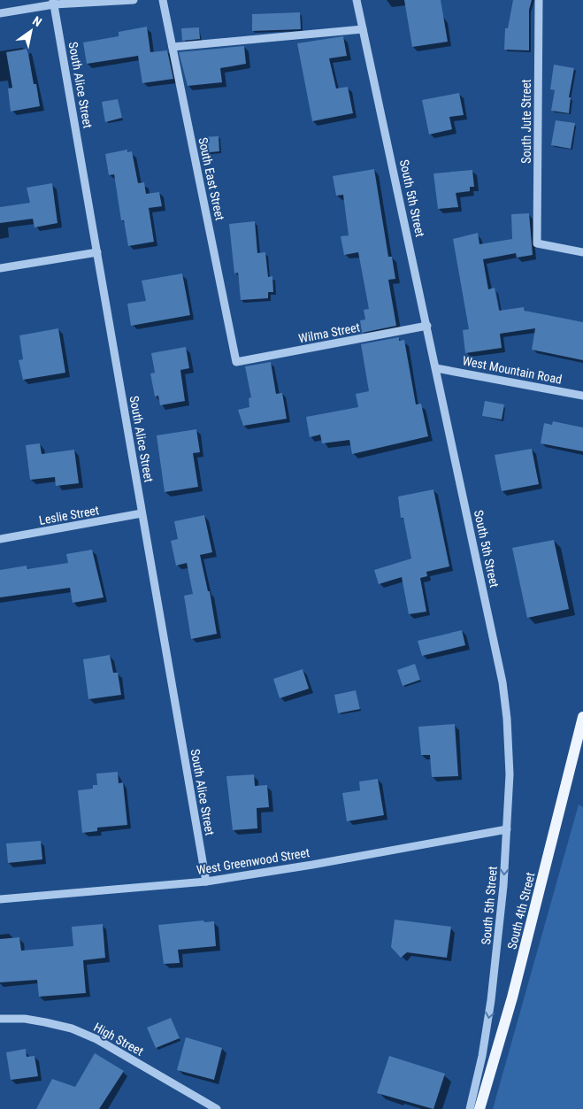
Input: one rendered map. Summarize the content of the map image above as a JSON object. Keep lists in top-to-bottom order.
{
  "streets": {
    "main road": ["South 4th Street"],
    "street": [
      "South Alice Street",
      "South Jute Street",
      "South East Street",
      "South 5th Street",
      "Wilma Street",
      "West Mountain Road",
      "Leslie Street",
      "West Greenwood Street",
      "High Street"
    ]
  },
  "crossings": [
    ["South Alice Street", "Leslie Street"],
    ["South Alice Street", "West Greenwood Street"],
    ["South East Street", "Wilma Street"],
    ["South 5th Street", "Wilma Street"],
    ["South 5th Street", "West Mountain Road"],
    ["South 5th Street", "West Greenwood Street"]
  ],
  "north": "top right"
}
